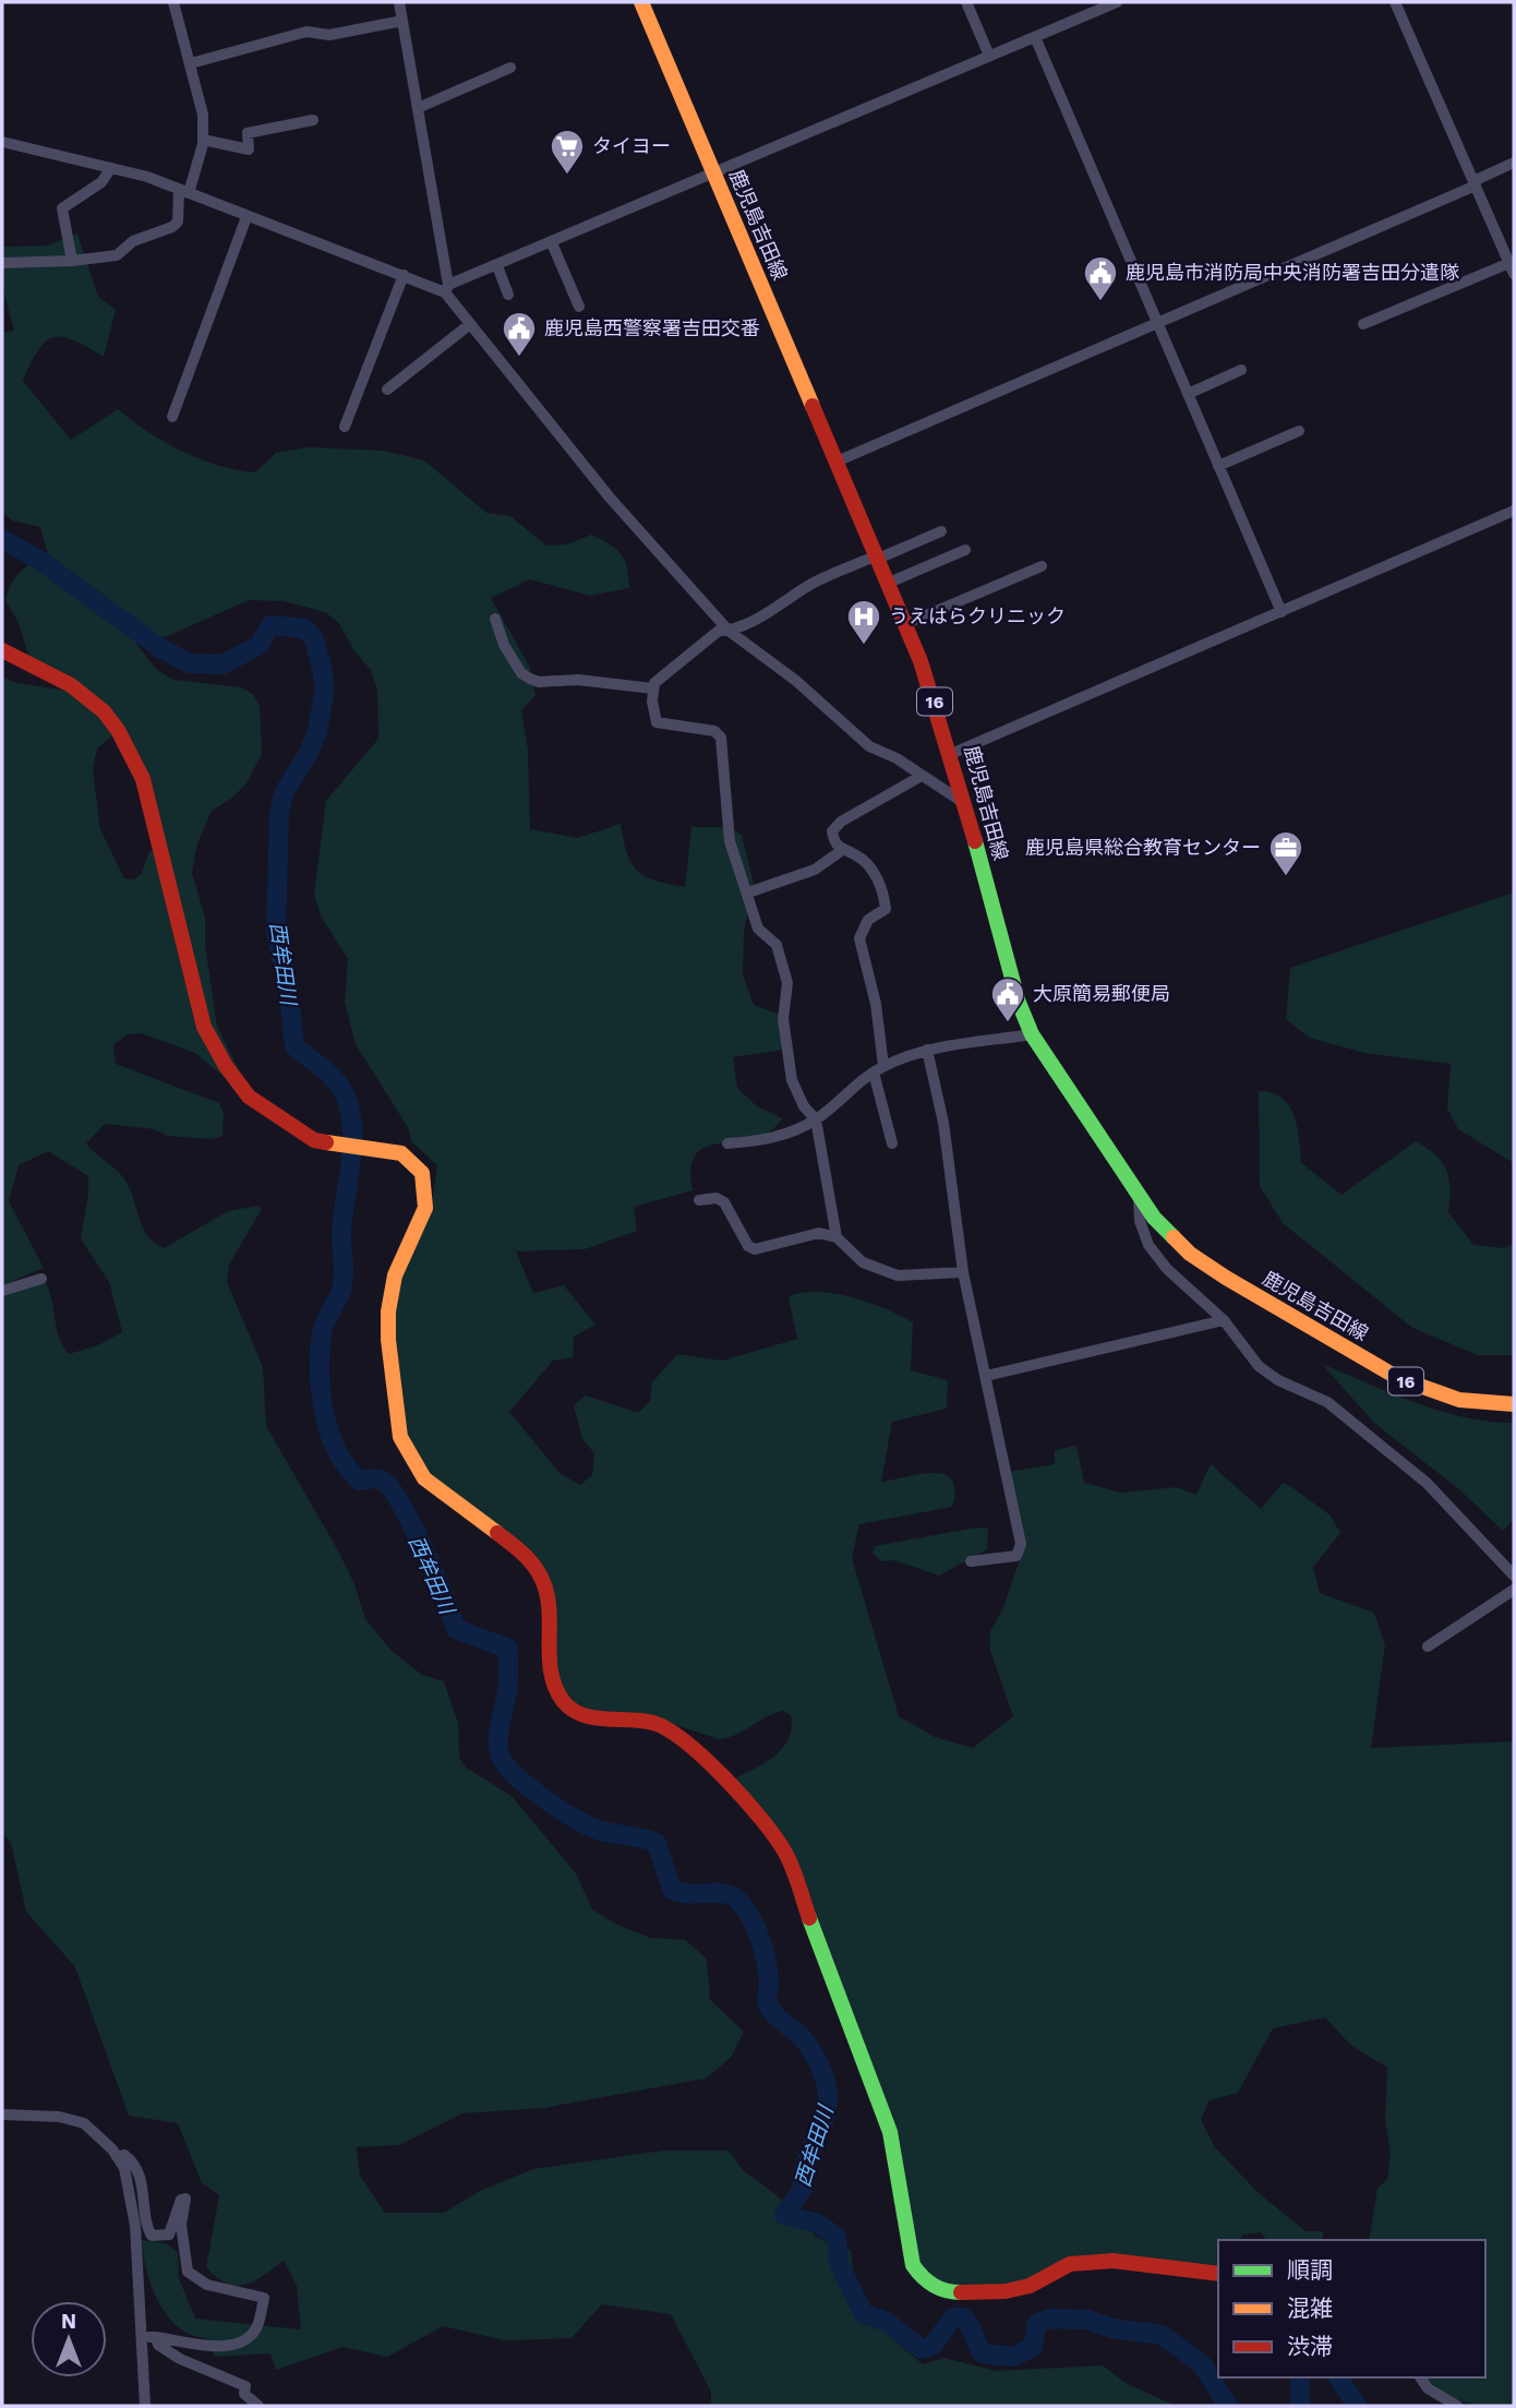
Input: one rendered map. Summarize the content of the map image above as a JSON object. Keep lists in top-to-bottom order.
{
  "streets": {
    "street": ["鹿児島吉田線", "16"]
  },
  "water": ["西牟田川"],
  "places": {
    "supermarket": ["タイヨー"],
    "public building": ["鹿児島市消防局中央消防署吉田分遣隊", "鹿児島西警察署吉田交番", "大原簡易郵便局"],
    "hospital": ["うえはらクリニック"],
    "office": ["鹿児島県総合教育センター"]
  },
  "legend": ["順調", "混雑", "渋滞"],
  "north": "top"
}
